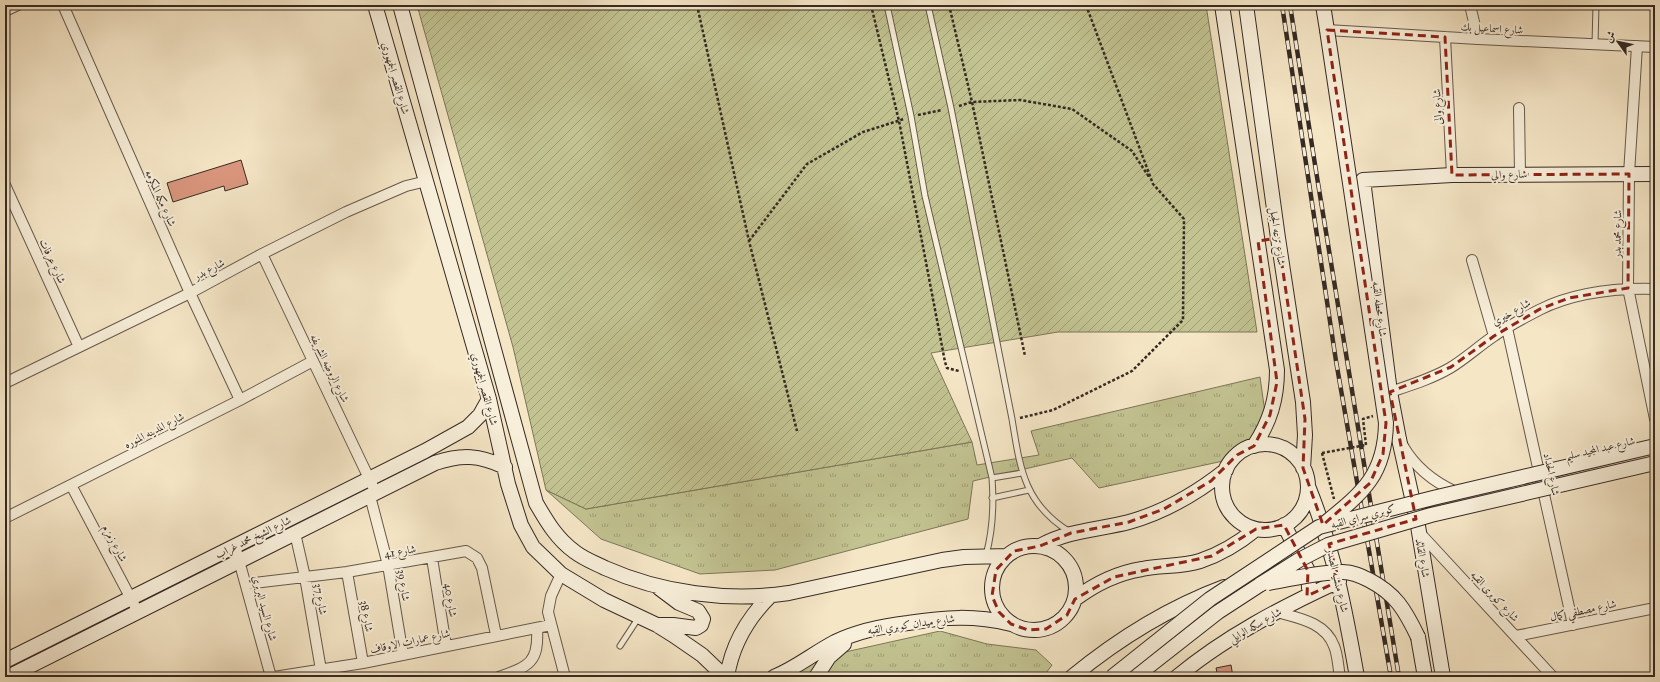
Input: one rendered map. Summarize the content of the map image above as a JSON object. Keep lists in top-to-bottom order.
{
  "streets": {
    "main road": [
      "شارع القصر الجمهوري",
      "شارع والي",
      "شارع ترعه الجبل",
      "شارع محطه القبه",
      "كوبري سراي القبه",
      "شارع الشيخ محمد غراب",
      "شارع القائد",
      "شارع منشيه الصدر",
      "شارع ميدان كوبري القبه",
      "شارع سكه الوايلي"
    ],
    "street": [
      "شارع اسماعيل بك",
      "شارع والى",
      "شارع مكه المكرمه",
      "شارع محمد بدر",
      "شارع عرفات",
      "شارع بدر",
      "شارع خيري",
      "شارع الروضه الشريفه",
      "شارع المدينه المنوره",
      "شارع عبد المجيد سليم",
      "شارع الحداد",
      "شارع زمزم",
      "شارع 41",
      "شارع 39",
      "شارع كوبرى القبه",
      "شارع 37",
      "شارع 40",
      "شارع السيد البربري",
      "شارع مصطفي كمال",
      "شارع 38",
      "شارع عمارات الاوقاف"
    ]
  },
  "crossings": [
    ["شارع اسماعيل بك", "شارع والى"],
    ["شارع اسماعيل بك", "شارع محمد بدر"],
    ["شارع القصر الجمهوري", "شارع بدر"],
    ["شارع القصر الجمهوري", "شارع الشيخ محمد غراب"],
    ["شارع والى", "شارع والي"],
    ["شارع والي", "شارع محمد بدر"],
    ["شارع والي", "شارع محطه القبه"],
    ["شارع مكه المكرمه", "شارع بدر"],
    ["شارع مكه المكرمه", "شارع المدينه المنوره"],
    ["شارع محمد بدر", "شارع خيري"],
    ["شارع ترعه الجبل", "شارع منشيه الصدر"],
    ["شارع عرفات", "شارع بدر"],
    ["شارع بدر", "شارع الروضه الشريفه"],
    ["شارع محطه القبه", "شارع خيري"],
    ["شارع محطه القبه", "شارع القائد"],
    ["شارع خيري", "شارع الحداد"],
    ["شارع الروضه الشريفه", "شارع المدينه المنوره"],
    ["شارع الروضه الشريفه", "شارع الشيخ محمد غراب"],
    ["شارع الروضه الشريفه", "شارع 39"],
    ["شارع المدينه المنوره", "شارع زمزم"],
    ["شارع عبد المجيد سليم", "شارع الحداد"],
    ["شارع عبد المجيد سليم", "كوبري سراي القبه"],
    ["شارع عبد المجيد سليم", "شارع القائد"],
    ["شارع عبد المجيد سليم", "شارع كوبرى القبه"],
    ["شارع الحداد", "شارع مصطفي كمال"],
    ["شارع الشيخ محمد غراب", "شارع زمزم"],
    ["شارع الشيخ محمد غراب", "شارع 39"],
    ["شارع الشيخ محمد غراب", "شارع 37"],
    ["شارع الشيخ محمد غراب", "شارع السيد البربري"],
    ["شارع 41", "شارع 39"],
    ["شارع 41", "شارع 37"],
    ["شارع 41", "شارع 40"],
    ["شارع 41", "شارع السيد البربري"],
    ["شارع 41", "شارع 38"],
    ["شارع 41", "شارع عمارات الاوقاف"],
    ["شارع القائد", "شارع كوبرى القبه"],
    ["شارع منشيه الصدر", "شارع سكه الوايلي"],
    ["شارع 39", "شارع عمارات الاوقاف"],
    ["شارع كوبرى القبه", "شارع مصطفي كمال"],
    ["شارع 37", "شارع عمارات الاوقاف"],
    ["شارع 40", "شارع عمارات الاوقاف"],
    ["شارع السيد البربري", "شارع عمارات الاوقاف"],
    ["شارع 38", "شارع عمارات الاوقاف"]
  ],
  "north": "top left"
}
